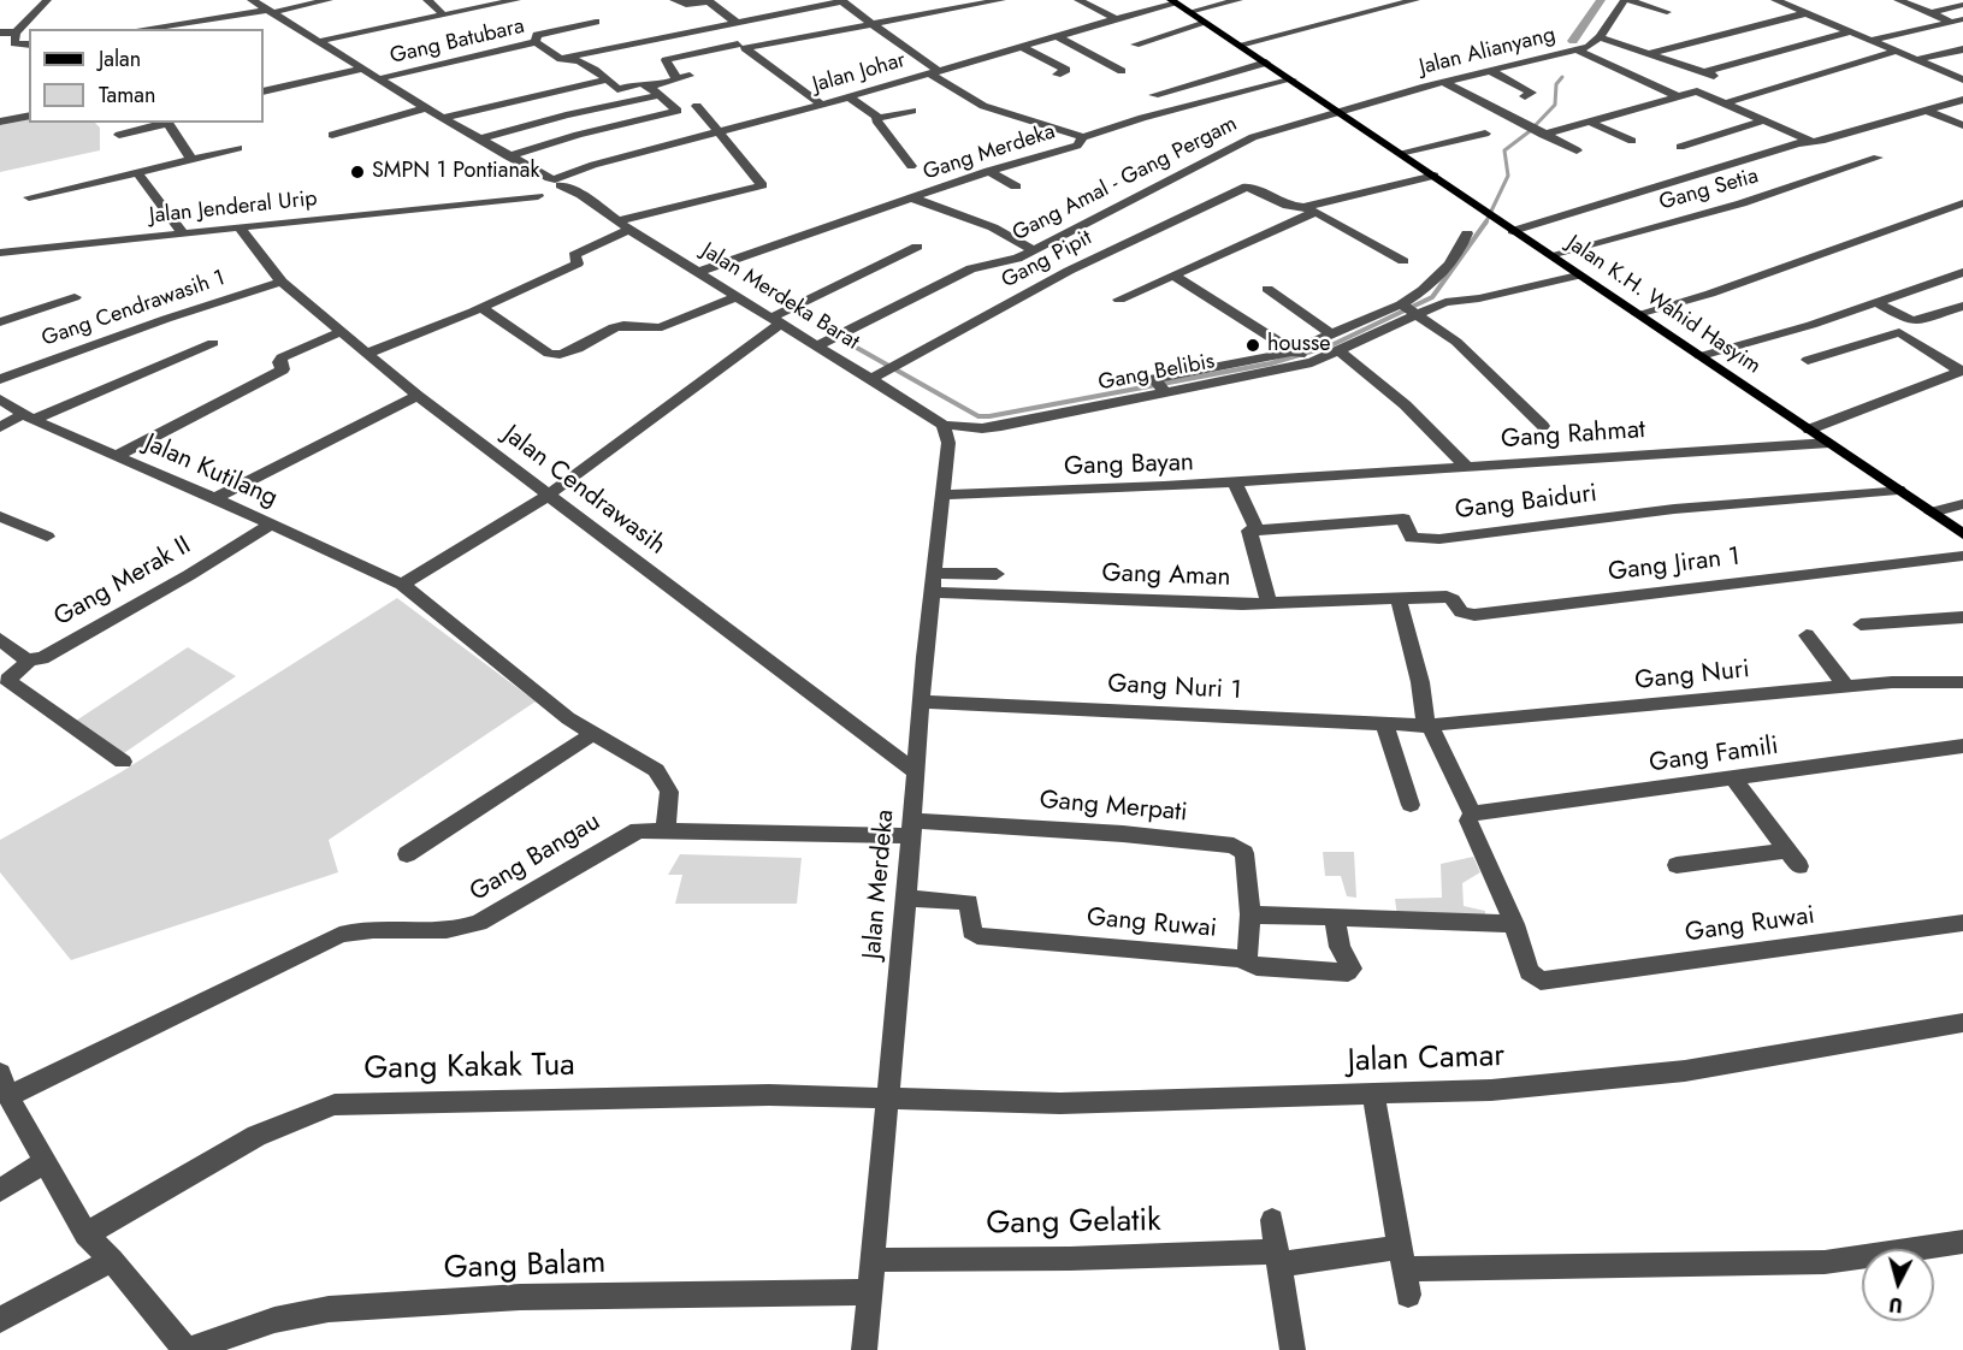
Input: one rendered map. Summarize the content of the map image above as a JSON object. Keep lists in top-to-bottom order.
{
  "streets": {
    "main road": ["Jalan K.H. Wahid Hasyim"],
    "street": [
      "Gang Batubara",
      "Jalan Alianyang",
      "Jalan Johar",
      "Gang Merdeka",
      "Gang Amal - Gang Pergam",
      "Gang Setia",
      "Jalan Jenderal Urip",
      "Gang Pipit",
      "Jalan Merdeka Barat",
      "Gang Cendrawasih 1",
      "Gang Belibis",
      "Gang Rahmat",
      "Gang Bayan",
      "Jalan Kutilang",
      "Jalan Cendrawasih",
      "Gang Baiduri",
      "Gang Jiran 1",
      "Gang Aman",
      "Gang Merak II",
      "Gang Nuri",
      "Gang Nuri 1",
      "Gang Famili",
      "Gang Merpati",
      "Gang Bangau",
      "Jalan Merdeka",
      "Gang Ruwai",
      "Jalan Camar",
      "Gang Kakak Tua",
      "Gang Gelatik",
      "Gang Balam"
    ]
  },
  "crossings": [
    ["Gang Batubara", "Jalan Merdeka Barat"],
    ["Jalan Alianyang", "Gang Amal - Gang Pergam"],
    ["Jalan Alianyang", "Jalan K.H. Wahid Hasyim"],
    ["Jalan Johar", "Jalan Merdeka Barat"],
    ["Jalan Johar", "Jalan K.H. Wahid Hasyim"],
    ["Gang Merdeka", "Jalan Merdeka Barat"],
    ["Gang Merdeka", "Jalan K.H. Wahid Hasyim"],
    ["Gang Amal - Gang Pergam", "Jalan Merdeka Barat"],
    ["Gang Amal - Gang Pergam", "Jalan K.H. Wahid Hasyim"],
    ["Gang Setia", "Jalan K.H. Wahid Hasyim"],
    ["Jalan Jenderal Urip", "Jalan Cendrawasih"],
    ["Gang Pipit", "Jalan Merdeka Barat"],
    ["Jalan Merdeka Barat", "Gang Belibis"],
    ["Jalan Merdeka Barat", "Jalan Merdeka"],
    ["Jalan K.H. Wahid Hasyim", "Gang Belibis"],
    ["Jalan K.H. Wahid Hasyim", "Gang Rahmat"],
    ["Jalan K.H. Wahid Hasyim", "Gang Baiduri"],
    ["Gang Cendrawasih 1", "Jalan Cendrawasih"],
    ["Gang Belibis", "Jalan Merdeka"],
    ["Gang Rahmat", "Gang Bayan"],
    ["Gang Bayan", "Jalan Merdeka"],
    ["Jalan Kutilang", "Gang Merak II"],
    ["Jalan Kutilang", "Gang Bangau"],
    ["Jalan Cendrawasih", "Jalan Merdeka"],
    ["Gang Jiran 1", "Gang Aman"],
    ["Gang Aman", "Jalan Merdeka"],
    ["Gang Nuri", "Gang Nuri 1"],
    ["Gang Nuri 1", "Jalan Merdeka"],
    ["Gang Merpati", "Gang Bangau"],
    ["Gang Merpati", "Jalan Merdeka"],
    ["Gang Merpati", "Gang Ruwai"],
    ["Gang Bangau", "Jalan Merdeka"],
    ["Jalan Merdeka", "Gang Ruwai"],
    ["Jalan Merdeka", "Jalan Camar"],
    ["Jalan Merdeka", "Gang Kakak Tua"],
    ["Jalan Merdeka", "Gang Gelatik"],
    ["Jalan Merdeka", "Gang Balam"],
    ["Jalan Camar", "Gang Kakak Tua"]
  ],
  "places": ["SMPN 1 Pontianak", "housse"],
  "legend": ["Jalan", "Taman"],
  "north": "bottom"
}
